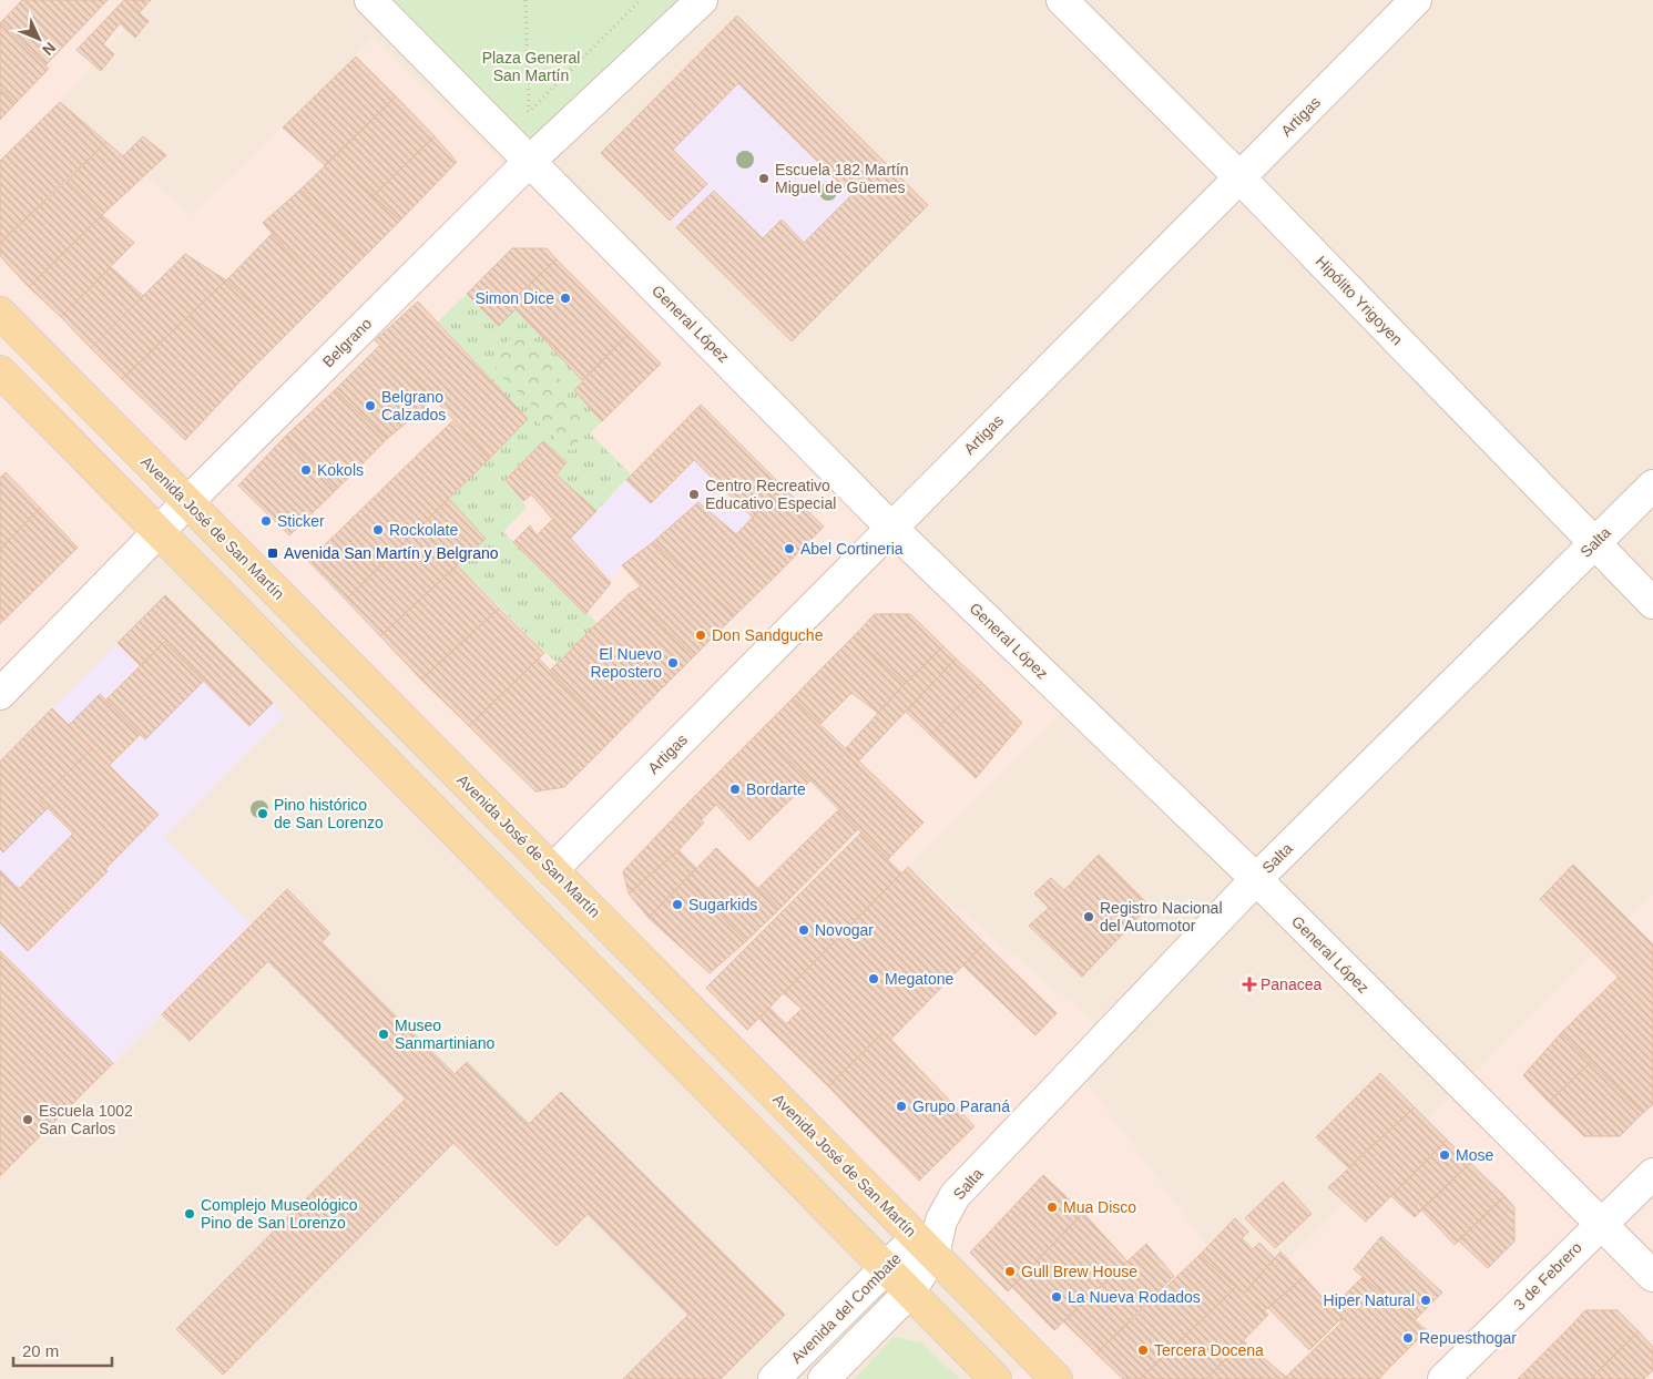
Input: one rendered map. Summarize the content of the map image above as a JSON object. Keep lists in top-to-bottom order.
{
  "streets": {
    "main road": ["Avenida José de San Martín"],
    "street": [
      "Artigas",
      "Hipólito Yrigoyen",
      "General López",
      "Belgrano",
      "Salta",
      "3 de Febrero",
      "Avenida del Combate"
    ]
  },
  "crossings": [
    ["Artigas", "Hipólito Yrigoyen"],
    ["Artigas", "General López"],
    ["Artigas", "Avenida José de San Martín"],
    ["Hipólito Yrigoyen", "Salta"],
    ["General López", "Belgrano"],
    ["General López", "Salta"],
    ["General López", "3 de Febrero"],
    ["Belgrano", "Avenida José de San Martín"],
    ["Avenida José de San Martín", "Salta"],
    ["Avenida José de San Martín", "Avenida del Combate"],
    ["Salta", "Avenida del Combate"]
  ],
  "parks": ["Plaza General San Martín"],
  "places": {
    "other": [
      "Escuela 182 Martín Miguel de Güemes",
      "Simon Dice",
      "Belgrano Calzados",
      "Kokols",
      "Centro Recreativo Educativo Especial",
      "Sticker",
      "Rockolate",
      "Abel Cortineria",
      "Don Sandguche",
      "El Nuevo Repostero",
      "Bordarte",
      "Pino histórico de San Lorenzo",
      "Sugarkids",
      "Registro Nacional del Automotor",
      "Novogar",
      "Megatone",
      "Museo Sanmartiniano",
      "Grupo Paraná",
      "Escuela 1002 San Carlos",
      "Mose",
      "Mua Disco",
      "Complejo Museológico Pino de San Lorenzo",
      "Gull Brew House",
      "La Nueva Rodados",
      "Hiper Natural",
      "Repuesthogar",
      "Tercera Docena"
    ],
    "transit": ["Avenida San Martín y Belgrano"],
    "health": ["Panacea"]
  },
  "scale_bar": "20 m",
  "north": "bottom right"
}
